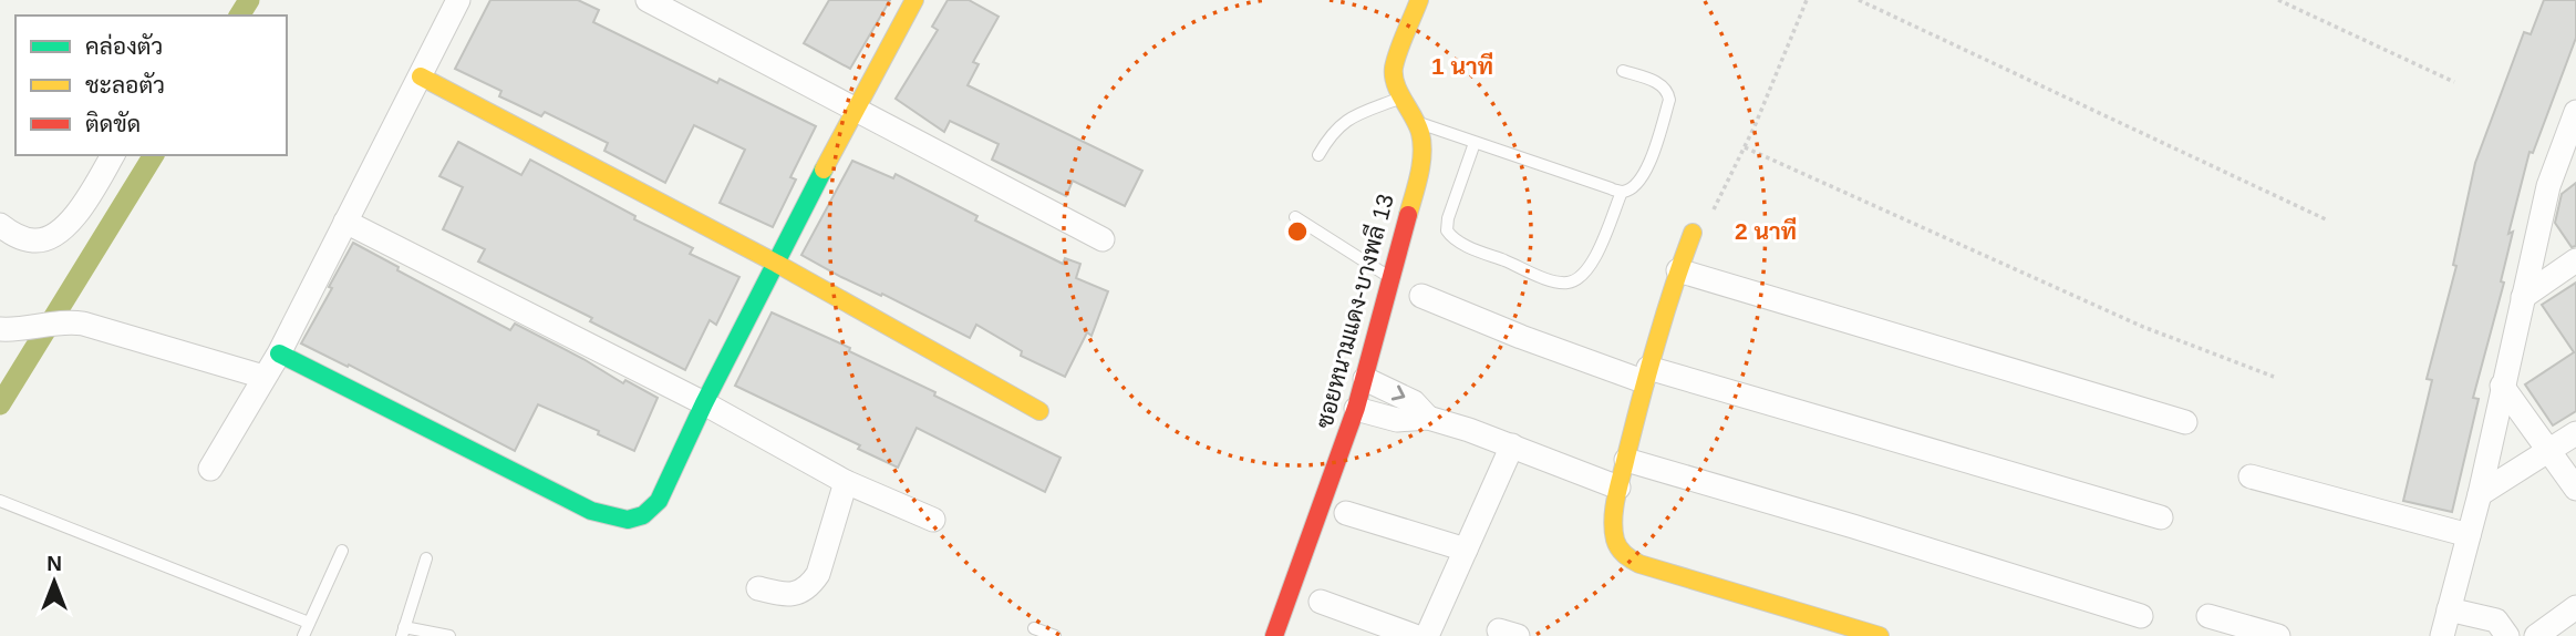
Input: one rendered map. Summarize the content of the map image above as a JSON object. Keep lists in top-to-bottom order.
{
  "streets": {
    "street": ["ซอยหนามแดง-บางพลี 13"]
  },
  "legend": ["คล่องตัว", "ชะลอตัว", "ติดขัด"],
  "north": "top",
  "rings": ["1 นาที", "2 นาที"]
}
